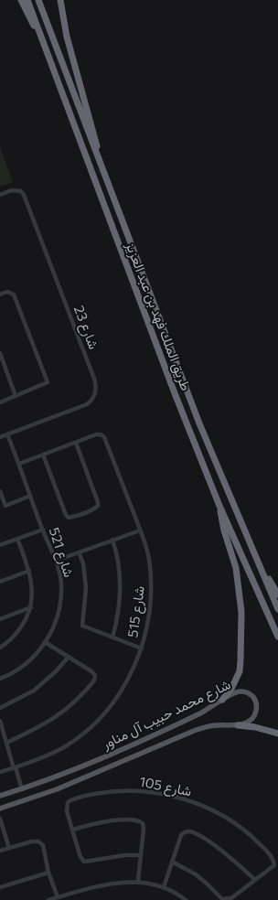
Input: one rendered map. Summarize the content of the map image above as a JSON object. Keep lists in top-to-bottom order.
{
  "streets": {
    "highway": ["طريق الملك فهد بن عبد العزيز"],
    "main road": ["شارع محمد حبيب آل مناور"],
    "street": [
      "شارع 23",
      "شارع 521",
      "شارع 515",
      "شارع 105"
    ]
  },
  "crossings": [
    ["شارع 23", "شارع 521"],
    ["شارع 521", "شارع 515"]
  ]
}
